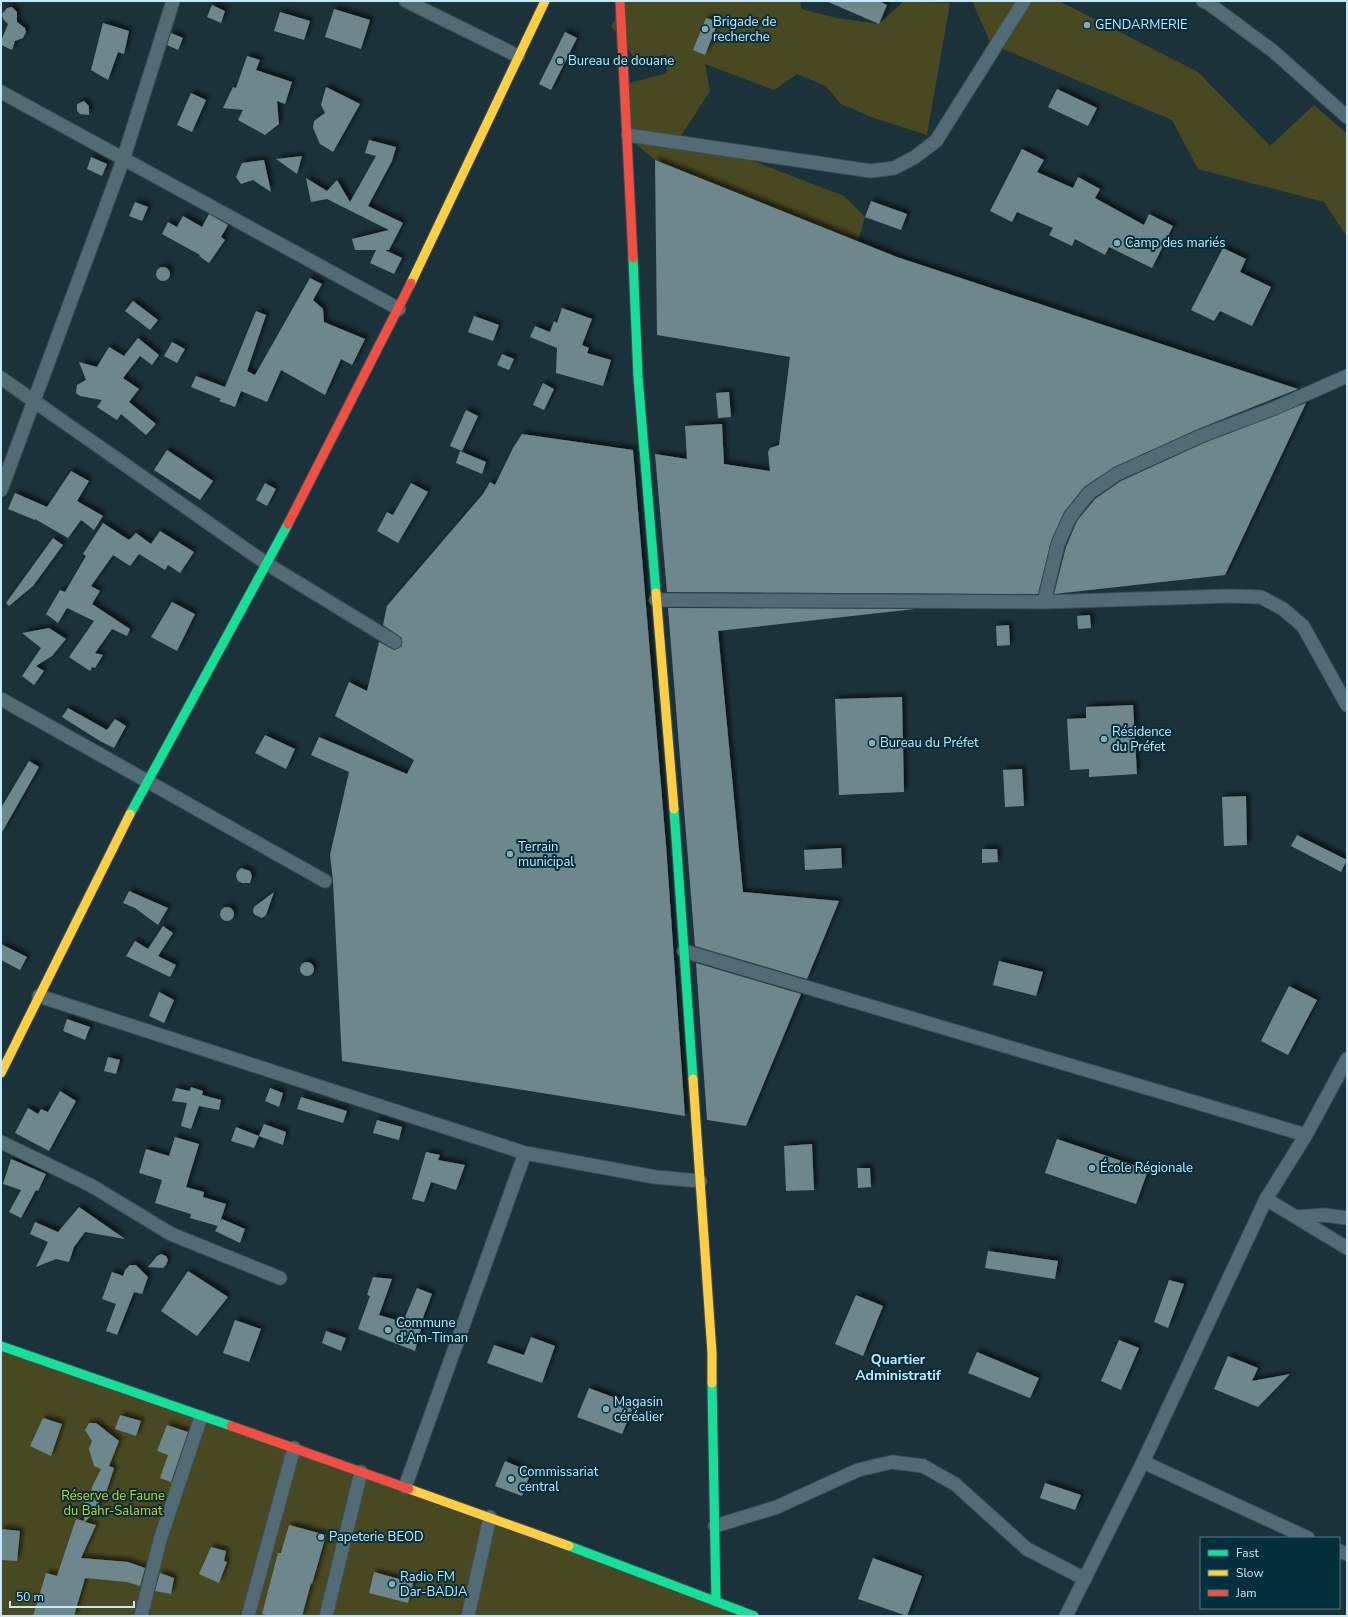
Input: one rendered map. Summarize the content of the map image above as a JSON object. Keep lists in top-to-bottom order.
{
  "districts": ["Quartier Administratif"],
  "parks": ["Réserve de Faune du Bahr-Salamat"],
  "places": [
    "GENDARMERIE",
    "Brigade de recherche",
    "Bureau de douane",
    "Camp des mariés",
    "Résidence du Préfet",
    "Bureau du Préfet",
    "Terrain municipal",
    "École Régionale",
    "Commune d'Am-Timan",
    "Magasin céréalier",
    "Commissariat central",
    "Papeterie BEOD",
    "Radio FM Dar-BADJA"
  ],
  "legend": ["Fast", "Slow", "Jam"],
  "scale_bar": "50 m"
}
